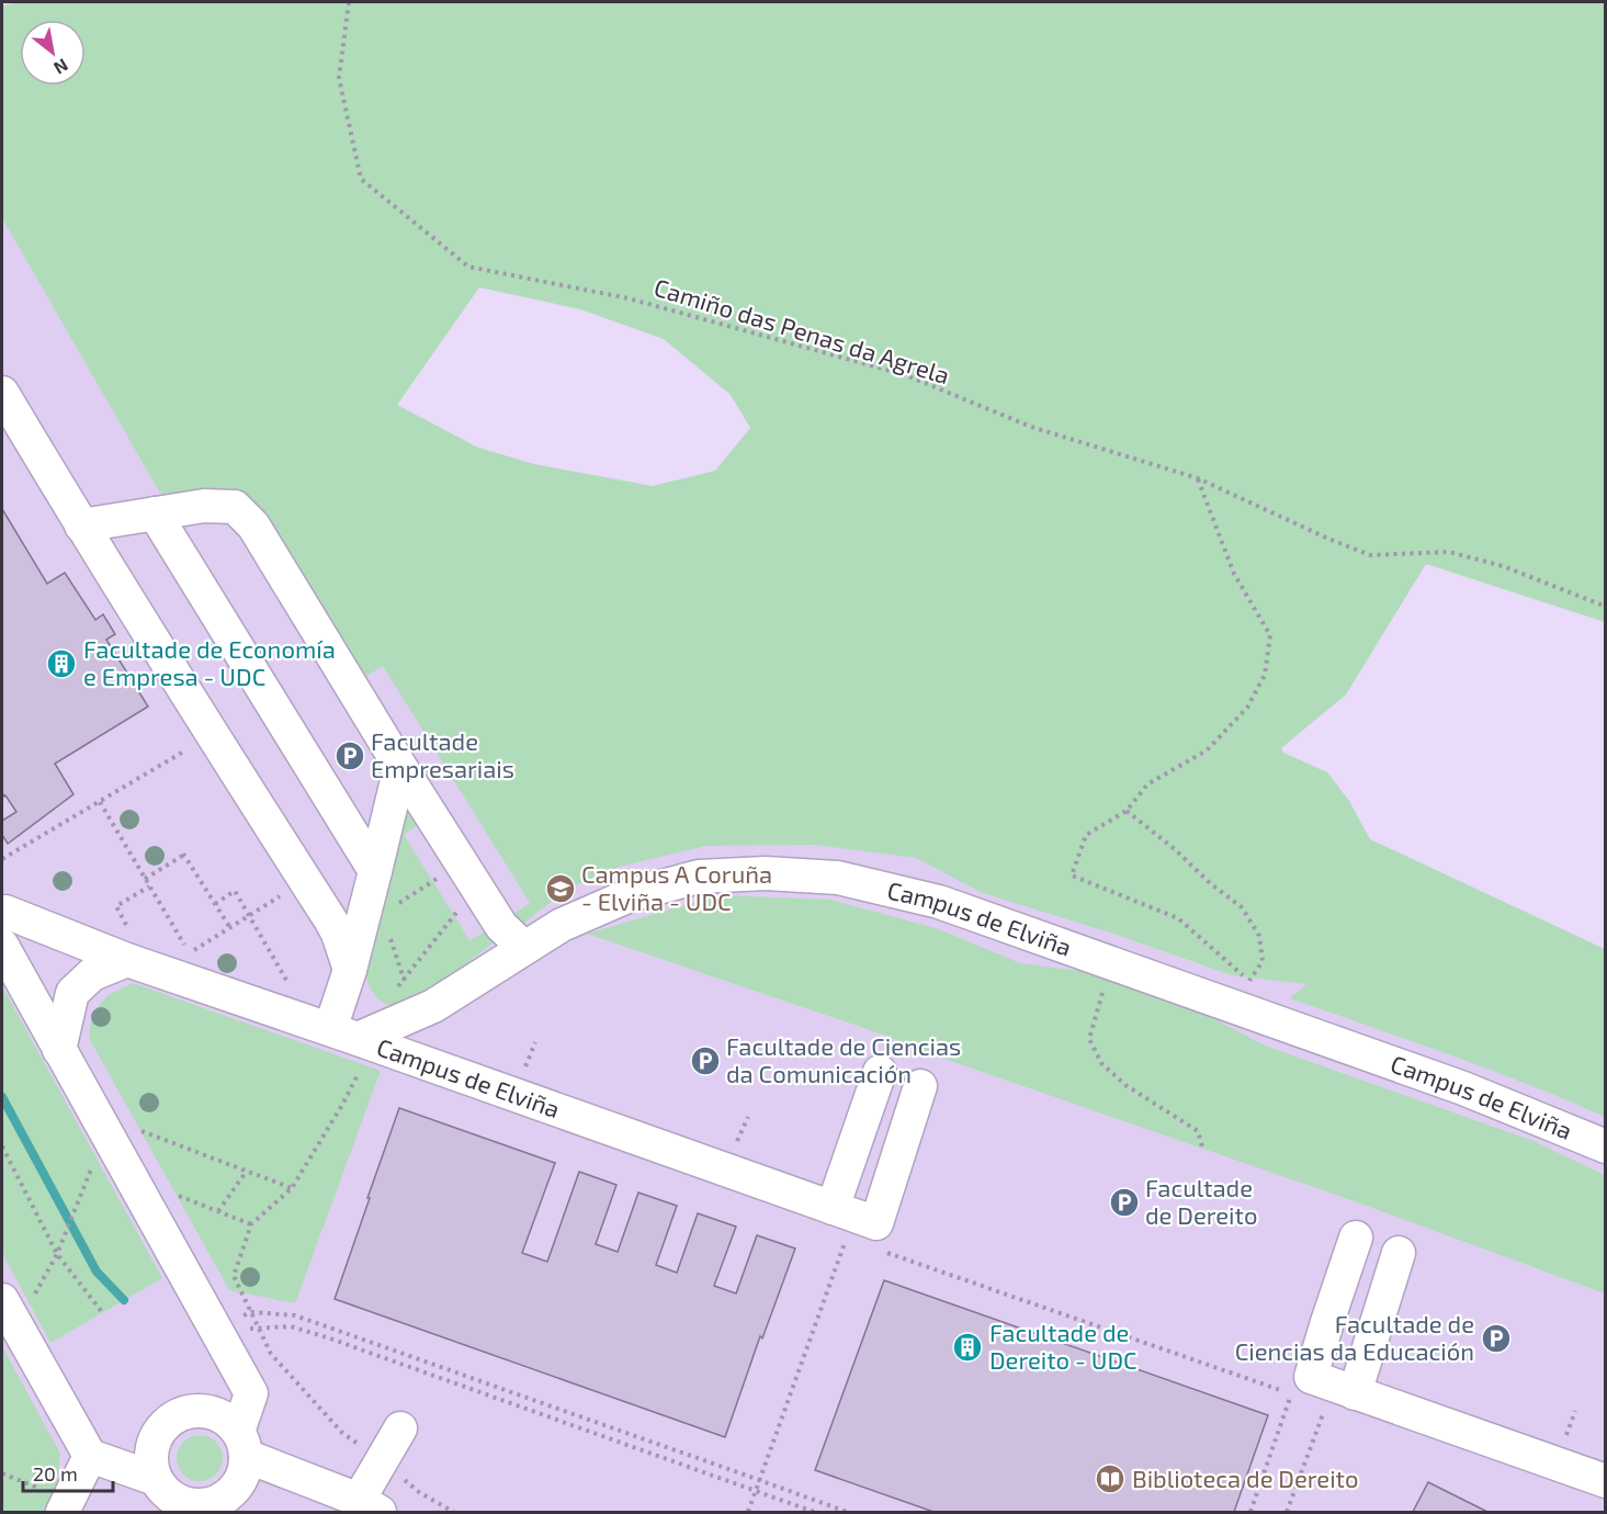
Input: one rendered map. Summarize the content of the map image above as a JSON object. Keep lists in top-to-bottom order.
{
  "streets": {
    "street": ["Campus de Elviña"],
    "path": ["Camiño das Penas da Agrela"]
  },
  "places": {
    "building": ["Facultade de Economía e Empresa - UDC", "Facultade de Dereito - UDC"],
    "parking": [
      "Facultade Empresariais",
      "Facultade de Ciencias da Comunicación",
      "Facultade de Dereito",
      "Facultade de Ciencias da Educación"
    ],
    "school or university": ["Campus A Coruña - Elviña - UDC"],
    "library": ["Biblioteca de Dereito"]
  },
  "scale_bar": "20 m",
  "north": "bottom right"
}
